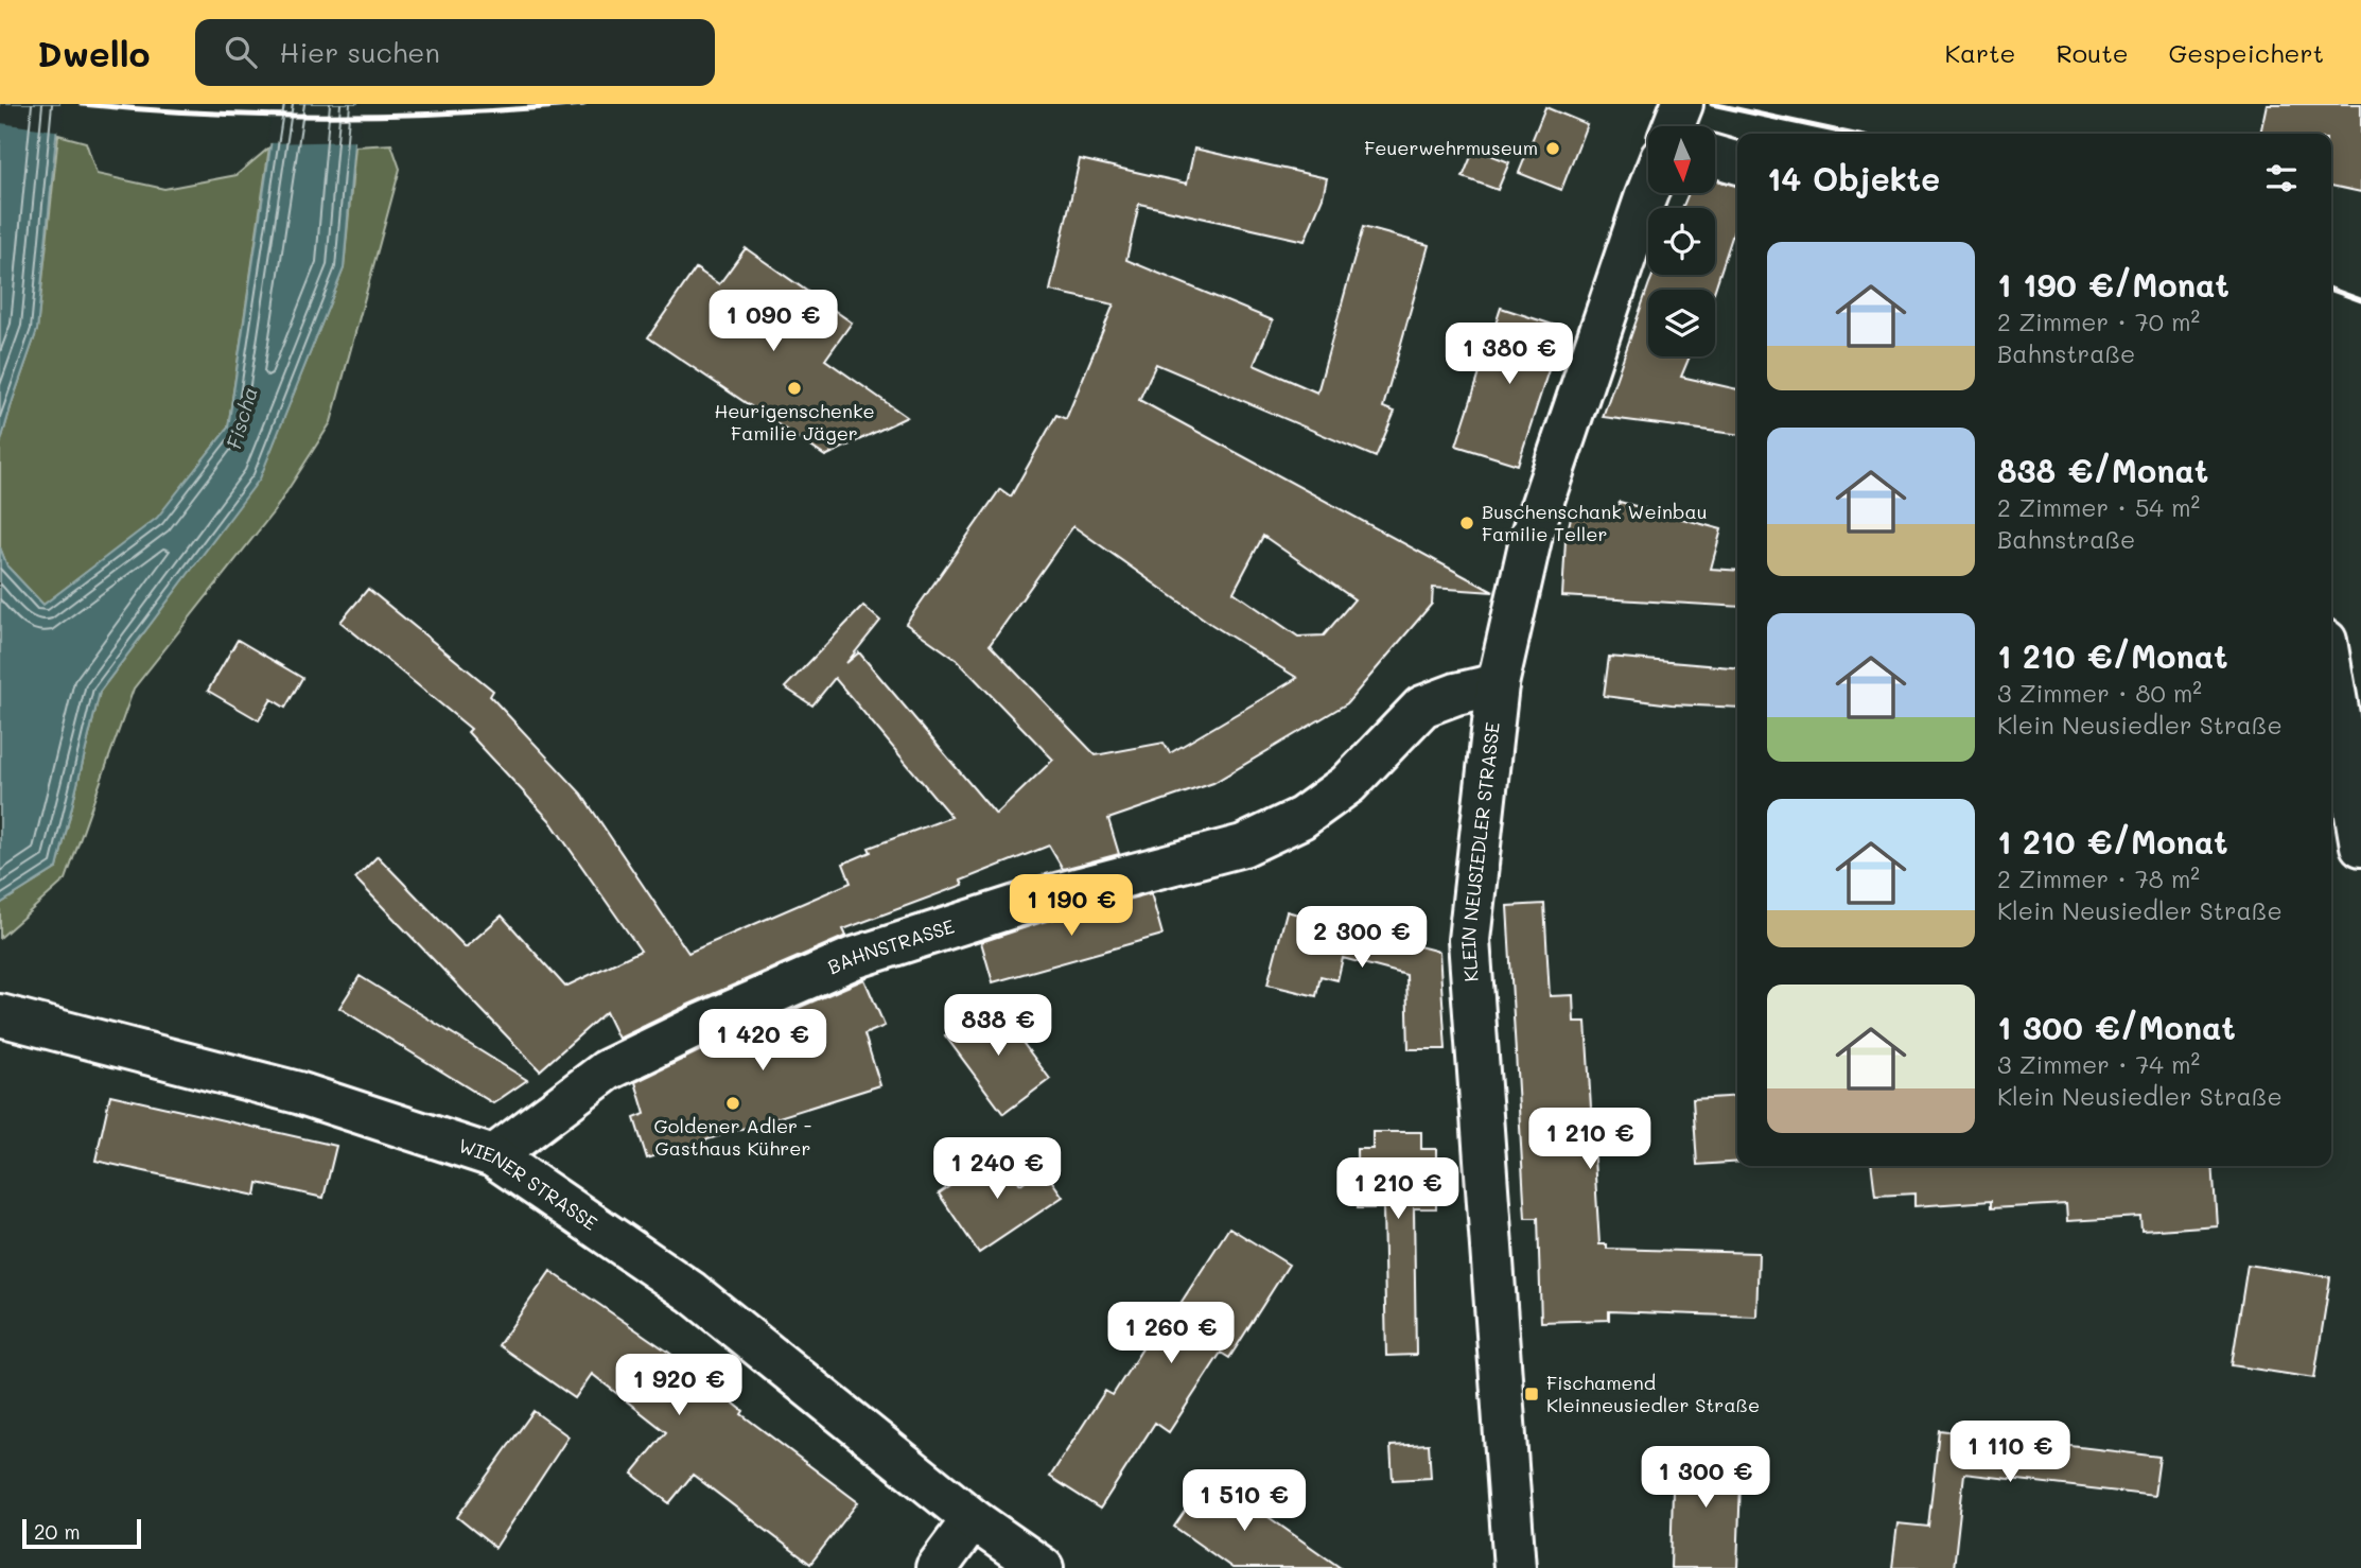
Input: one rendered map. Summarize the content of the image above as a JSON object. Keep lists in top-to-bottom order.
{
  "streets": {
    "main road": ["KLEIN NEUSIEDLER STRASSE", "BAHNSTRASSE", "WIENER STRASSE"]
  },
  "crossings": [
    ["KLEIN NEUSIEDLER STRASSE", "BAHNSTRASSE"],
    ["BAHNSTRASSE", "WIENER STRASSE"]
  ],
  "water": ["Fischa"],
  "places": {
    "other": [
      "Feuerwehrmuseum",
      "Heurigenschenke Familie Jäger",
      "Buschenschank Weinbau Familie Teller",
      "Goldener Adler - Gasthaus Kührer"
    ],
    "transit": ["Fischamend Kleinneusiedler Straße"]
  },
  "scale_bar": "20 m",
  "north": "bottom",
  "page": {
    "header": "Dwello",
    "search": "Hier suchen",
    "nav": ["Karte", "Route", "Gespeichert"],
    "heading": "14 Objekte",
    "list": [
      {
        "name": "1 190 €/Monat",
        "note": "2 Zimmer · 70 m² · Bahnstraße"
      },
      {
        "name": "838 €/Monat",
        "note": "2 Zimmer · 54 m² · Bahnstraße"
      },
      {
        "name": "1 210 €/Monat",
        "note": "3 Zimmer · 80 m² · Klein Neusiedler Straße"
      },
      {
        "name": "1 210 €/Monat",
        "note": "2 Zimmer · 78 m² · Klein Neusiedler Straße"
      },
      {
        "name": "1 300 €/Monat",
        "note": "3 Zimmer · 74 m² · Klein Neusiedler Straße"
      }
    ],
    "price": [
      "1 090 €",
      "1 380 €",
      "1 190 €",
      "2 300 €",
      "838 €",
      "1 420 €",
      "1 210 €",
      "1 240 €",
      "1 210 €",
      "1 260 €",
      "1 920 €",
      "1 110 €",
      "1 300 €",
      "1 510 €"
    ],
    "scale": "20 m"
  }
}
